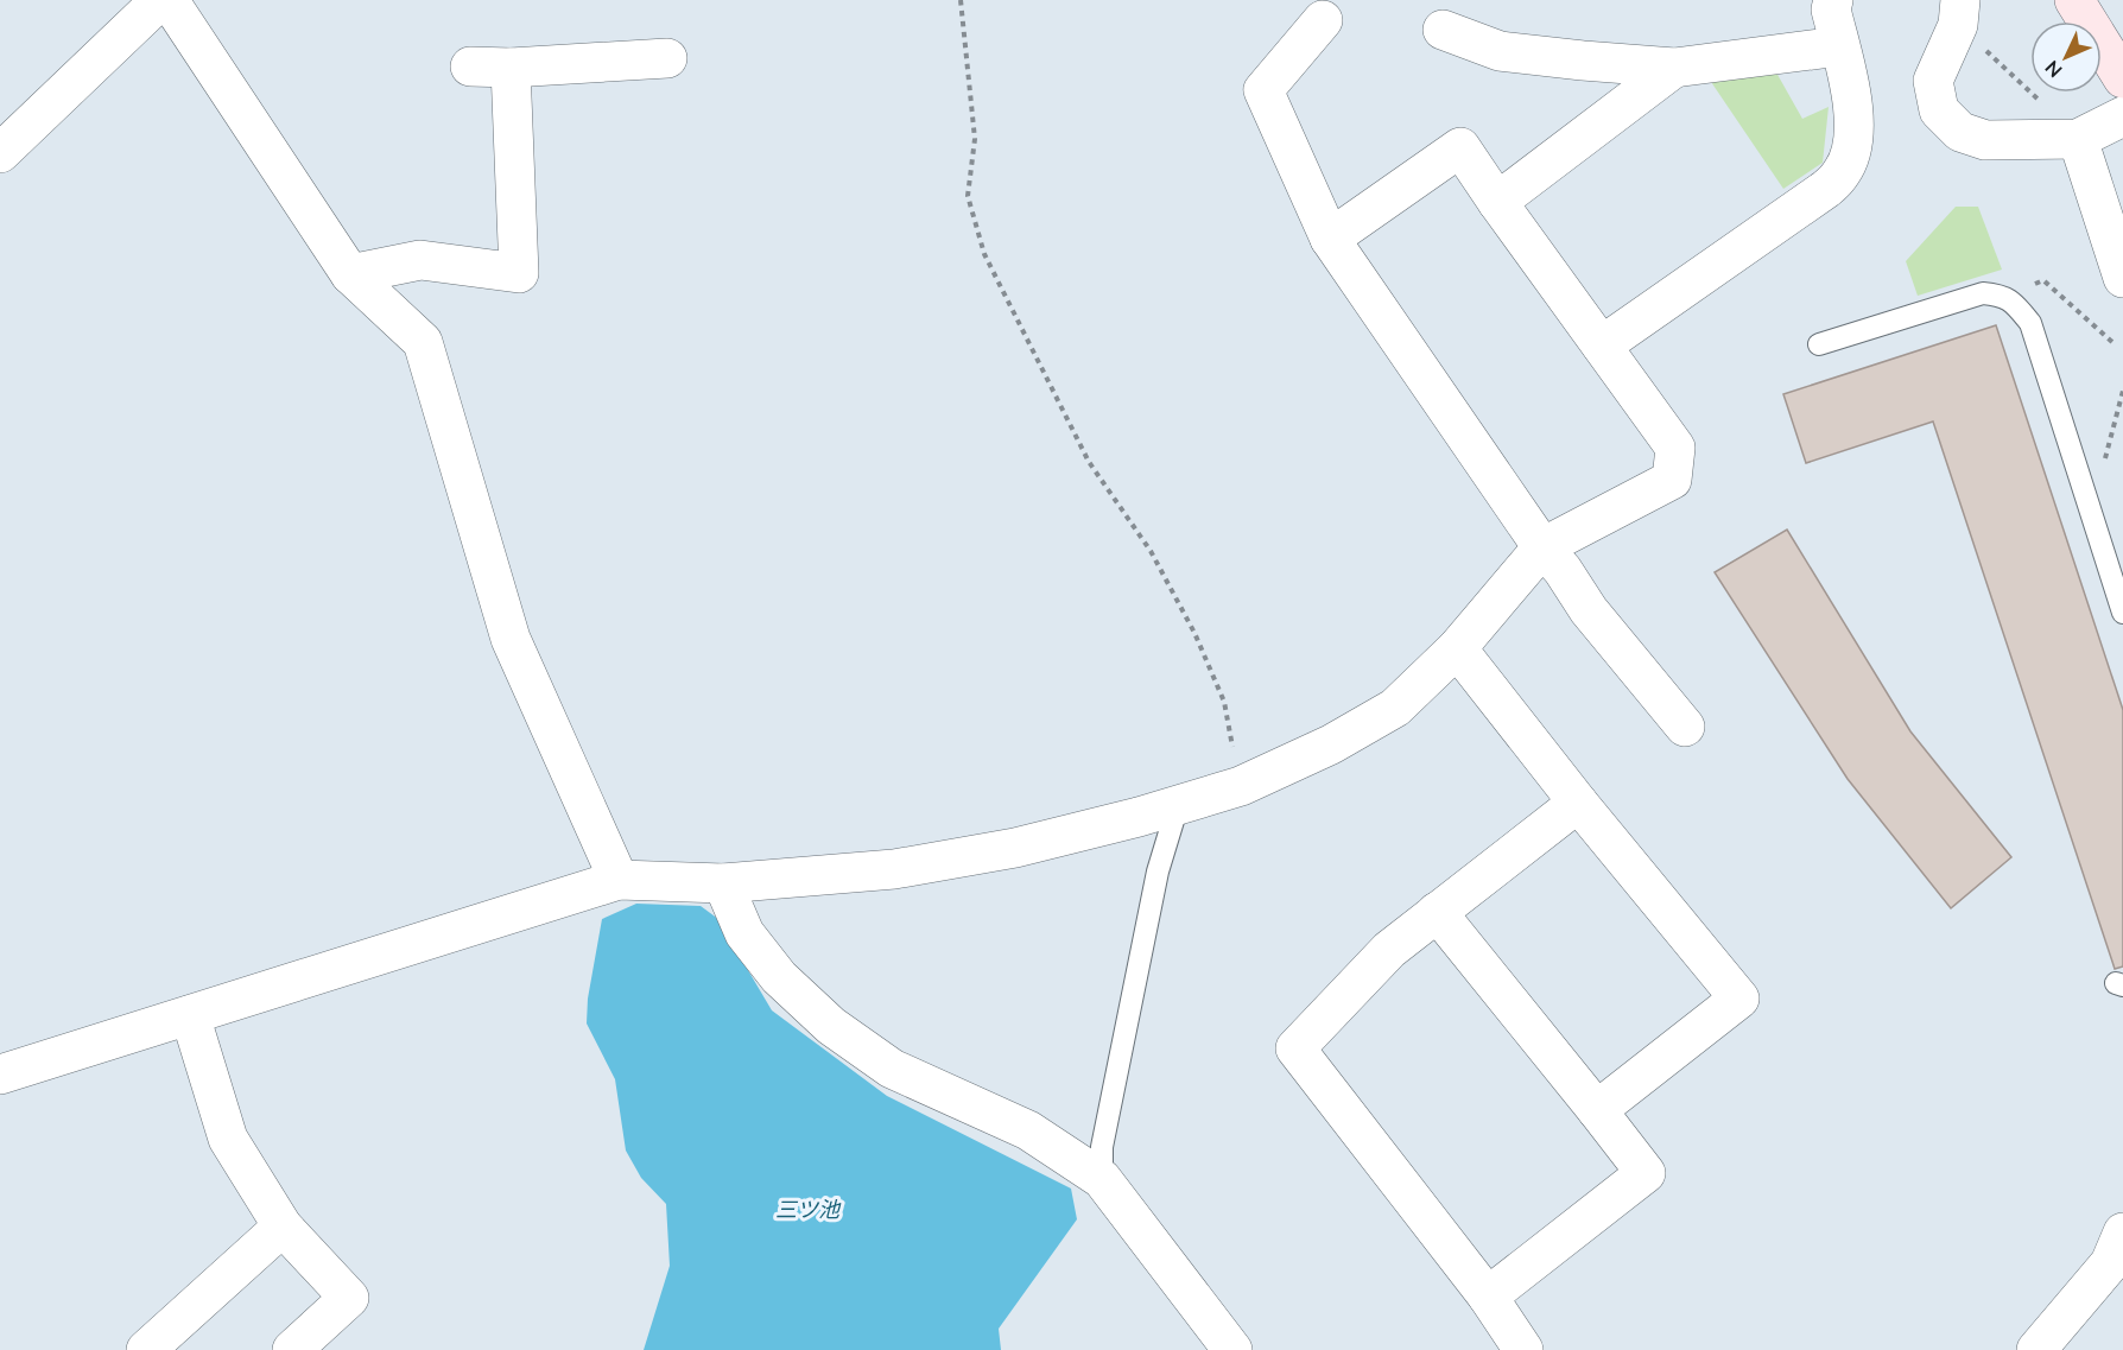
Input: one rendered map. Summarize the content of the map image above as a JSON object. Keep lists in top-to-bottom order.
{
  "water": ["三ツ池"],
  "north": "bottom left"
}
